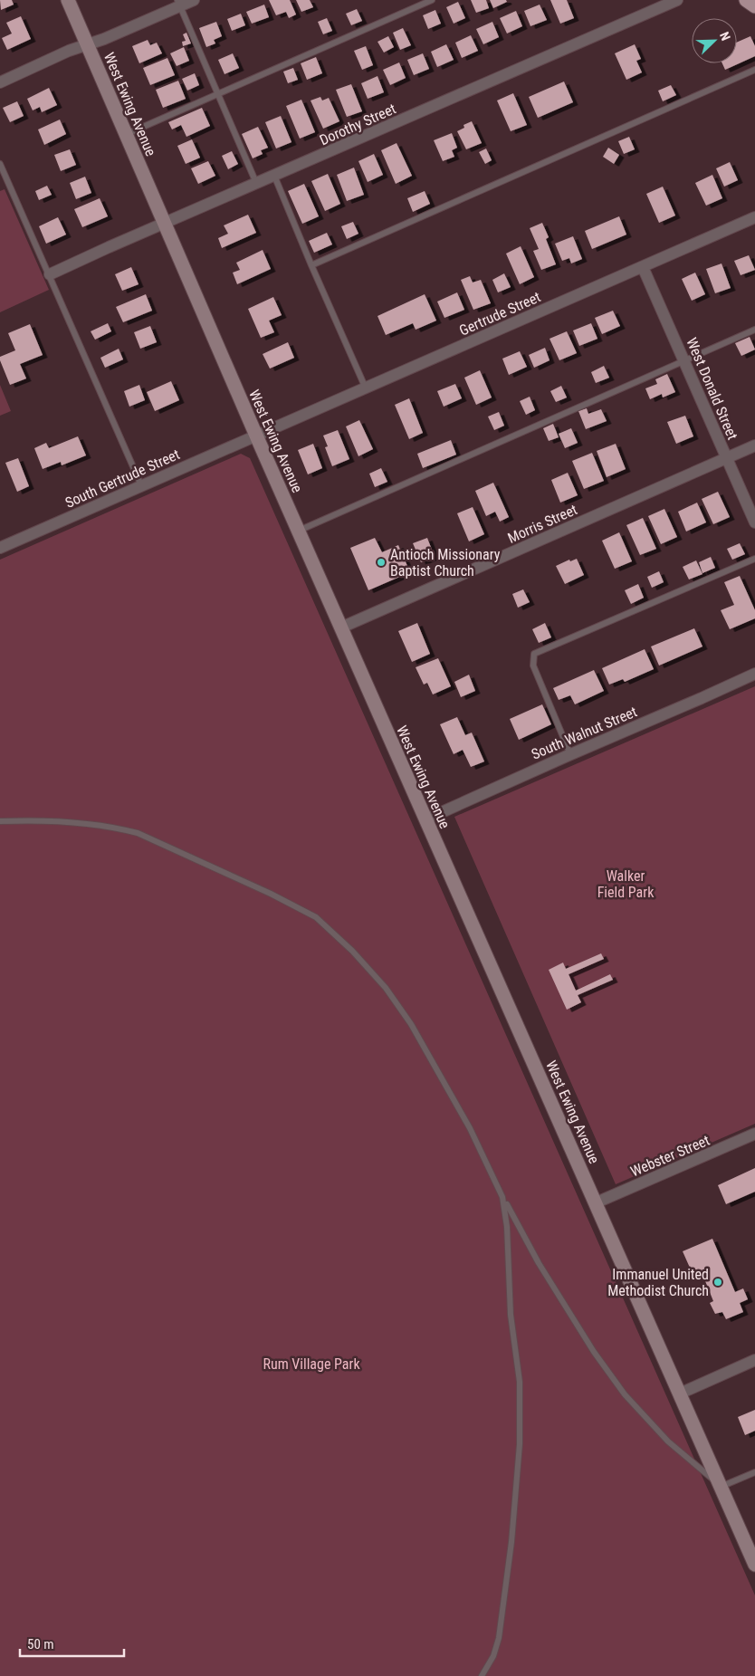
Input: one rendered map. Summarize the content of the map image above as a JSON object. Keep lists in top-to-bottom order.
{
  "streets": {
    "street": [
      "West Ewing Avenue",
      "Dorothy Street",
      "Gertrude Street",
      "West Donald Street",
      "South Gertrude Street",
      "Morris Street",
      "South Walnut Street",
      "Webster Street"
    ]
  },
  "crossings": [
    ["West Ewing Avenue", "Dorothy Street"],
    ["West Ewing Avenue", "Gertrude Street"],
    ["West Ewing Avenue", "South Gertrude Street"],
    ["West Ewing Avenue", "Morris Street"],
    ["West Ewing Avenue", "South Walnut Street"],
    ["West Ewing Avenue", "Webster Street"],
    ["Gertrude Street", "West Donald Street"],
    ["Gertrude Street", "South Gertrude Street"],
    ["West Donald Street", "Morris Street"]
  ],
  "parks": ["Walker Field Park", "Rum Village Park"],
  "places": ["Antioch Missionary Baptist Church", "Immanuel United Methodist Church"],
  "scale_bar": "50 m",
  "north": "top right"
}
